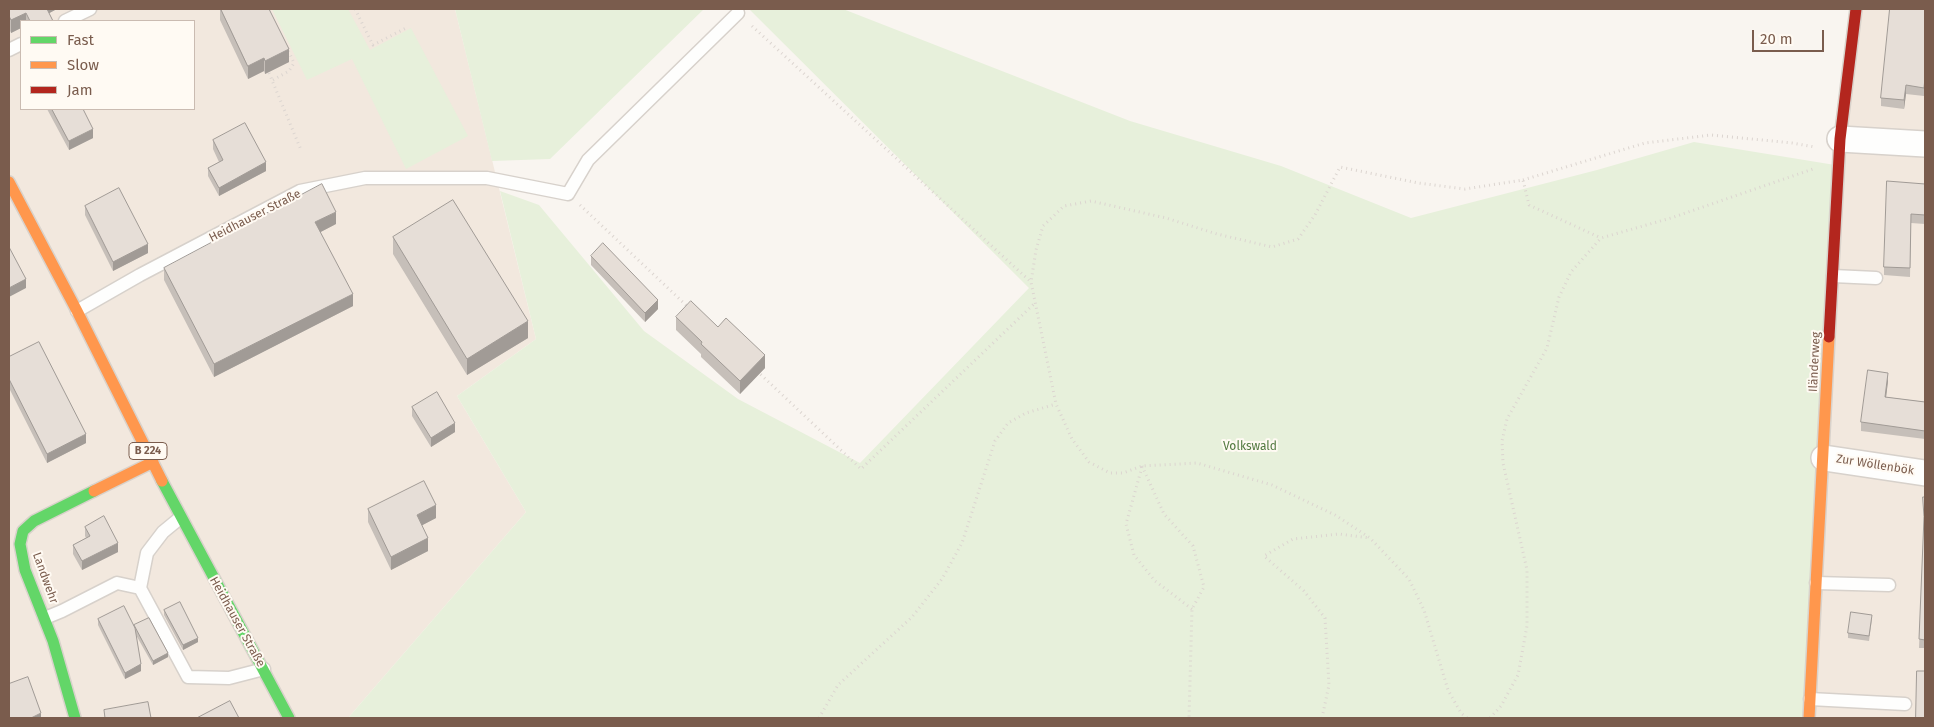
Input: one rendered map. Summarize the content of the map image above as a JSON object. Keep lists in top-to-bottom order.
{
  "streets": {
    "street": [
      "Heidhauser Straße",
      "Iländerweg",
      "B 224",
      "Zur Wöllenbök",
      "Landwehr"
    ]
  },
  "crossings": [
    ["Heidhauser Straße", "Landwehr"],
    ["Iländerweg", "Zur Wöllenbök"]
  ],
  "parks": ["Volkswald"],
  "legend": ["Fast", "Slow", "Jam"],
  "scale_bar": "20 m"
}
